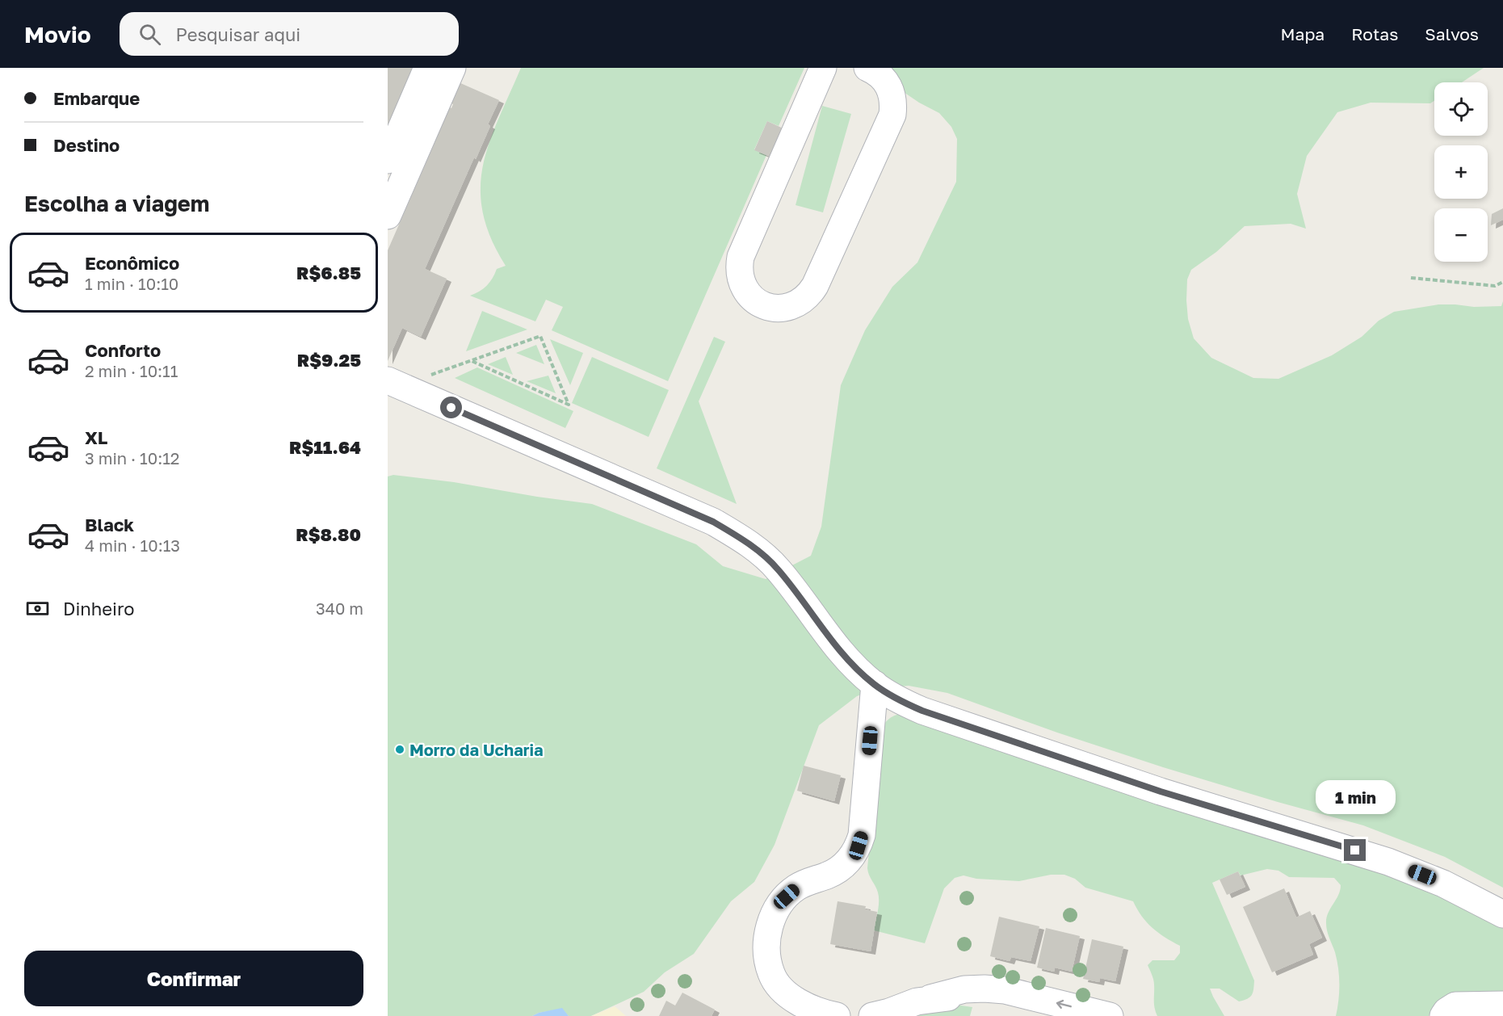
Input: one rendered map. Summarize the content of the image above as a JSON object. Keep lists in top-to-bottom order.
{
  "places": ["Morro da Ucharia"],
  "page": {
    "header": "Movio",
    "search": "Pesquisar aqui",
    "nav": ["Mapa", "Rotas", "Salvos"],
    "banner": ["Embarque", "Destino"],
    "map_buttons": ["+", "−"],
    "heading": "Escolha a viagem",
    "list": [
      {
        "name": "Econômico",
        "note": "1 min · 10:10",
        "value": "R$6.85"
      },
      {
        "name": "Conforto",
        "note": "2 min · 10:11",
        "value": "R$9.25"
      },
      {
        "name": "XL",
        "note": "3 min · 10:12",
        "value": "R$11.64"
      },
      {
        "name": "Black",
        "note": "4 min · 10:13",
        "value": "R$8.80"
      }
    ],
    "pay": ["Dinheiro", "340 m"],
    "bubble": "1 min",
    "buttons": "Confirmar"
  }
}
